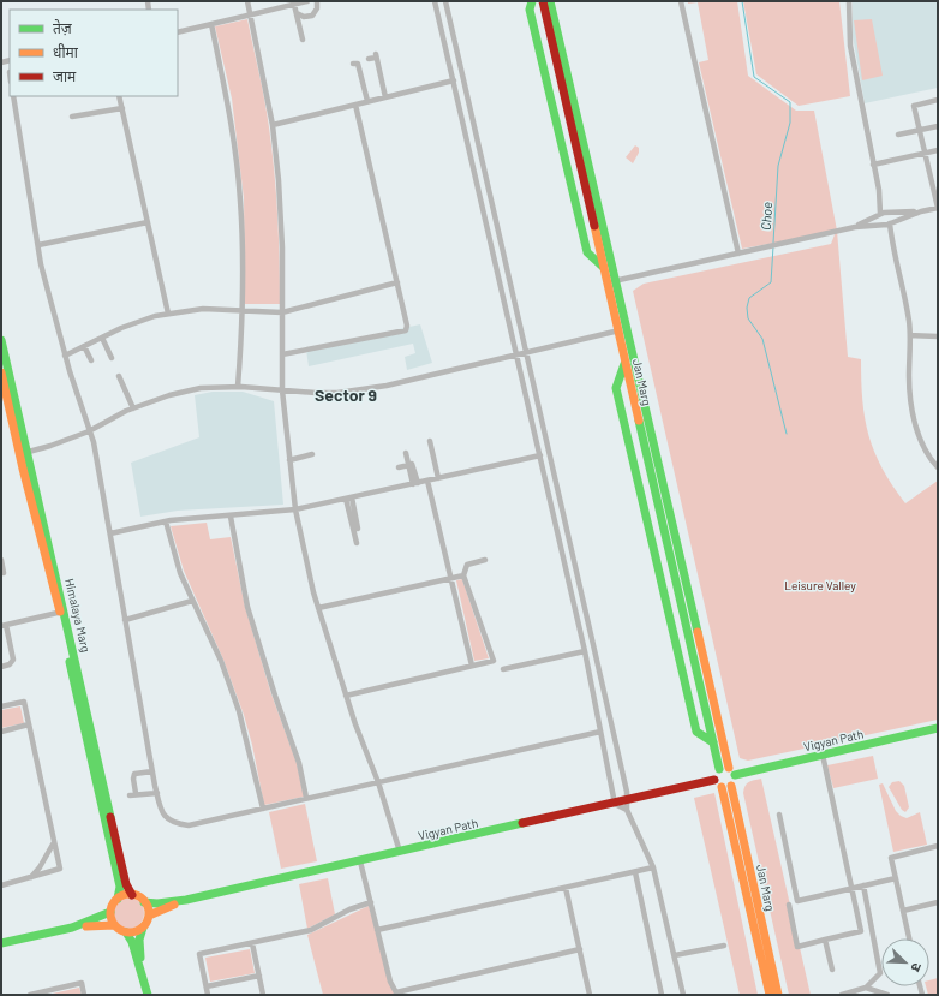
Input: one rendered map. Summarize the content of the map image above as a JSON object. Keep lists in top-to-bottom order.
{
  "streets": {
    "main road": ["Jan Marg", "Himalaya Marg", "Vigyan Path"]
  },
  "crossings": [
    ["Jan Marg", "Vigyan Path"],
    ["Himalaya Marg", "Vigyan Path"]
  ],
  "districts": ["Sector 9"],
  "water": ["Choe"],
  "parks": ["Leisure Valley"],
  "legend": ["तेज़", "धीमा", "जाम"],
  "north": "bottom right"
}
